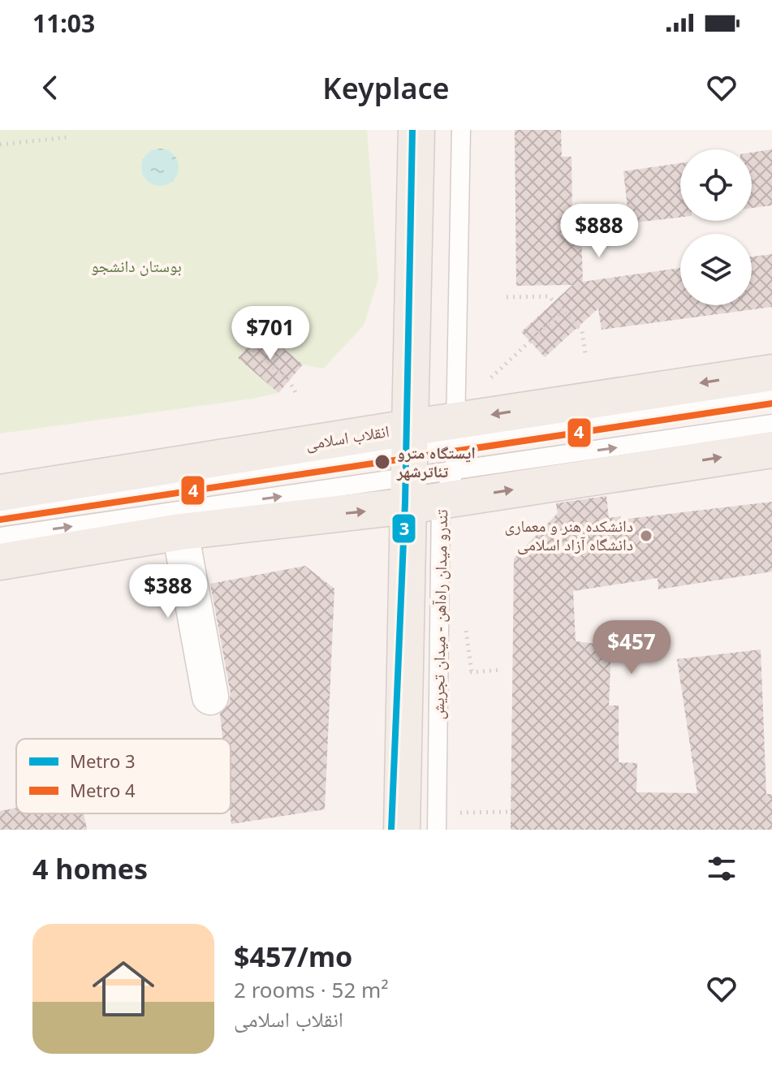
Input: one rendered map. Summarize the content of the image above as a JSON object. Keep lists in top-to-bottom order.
{
  "streets": {
    "main road": ["انقلاب اسلامی"],
    "lane": ["تندرو میدان راه‌آهن - میدان تجریش"]
  },
  "crossings": [
    ["انقلاب اسلامی", "تندرو میدان راه‌آهن - میدان تجریش"]
  ],
  "parks": ["بوستان دانشجو"],
  "places": ["ایستگاه مترو تئاترشهر", "دانشکده هنر و معماری دانشگاه آزاد اسلامی"],
  "lines": ["metro line 3", "metro line 4"],
  "legend": ["Metro 3", "Metro 4"],
  "page": {
    "status": "11:03",
    "header": "Keyplace",
    "price": [
      "$888",
      "$701",
      "$388",
      "$457"
    ],
    "heading": "4 homes",
    "list": [
      {
        "name": "$457/mo",
        "note": "2 rooms · 52 m² · انقلاب اسلامی"
      }
    ]
  }
}
